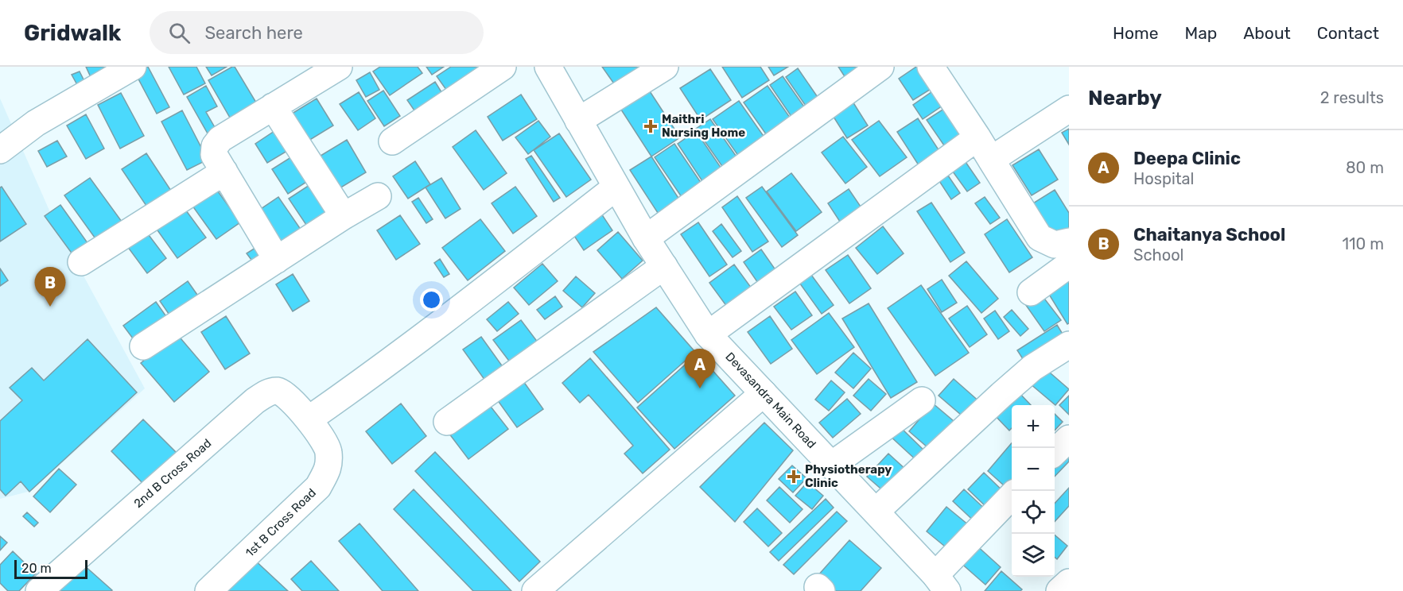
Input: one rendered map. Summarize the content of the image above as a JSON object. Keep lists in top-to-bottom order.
{
  "streets": {
    "street": ["Devasandra Main Road", "2nd B Cross Road", "1st B Cross Road"]
  },
  "crossings": [
    ["2nd B Cross Road", "1st B Cross Road"]
  ],
  "places": {
    "health": ["Maithri Nursing Home", "Physiotherapy Clinic"]
  },
  "scale_bar": "20 m",
  "page": {
    "header": "Gridwalk",
    "search": "Search here",
    "nav": [
      "Home",
      "Map",
      "About",
      "Contact"
    ],
    "heading": ["Nearby", "2 results"],
    "list": [
      {
        "mark": "A",
        "name": "Deepa Clinic",
        "note": "Hospital",
        "value": "80 m"
      },
      {
        "mark": "B",
        "name": "Chaitanya School",
        "note": "School",
        "value": "110 m"
      }
    ],
    "pins": ["B", "A"],
    "map_buttons": ["+", "−"],
    "scale": "20 m"
  }
}
